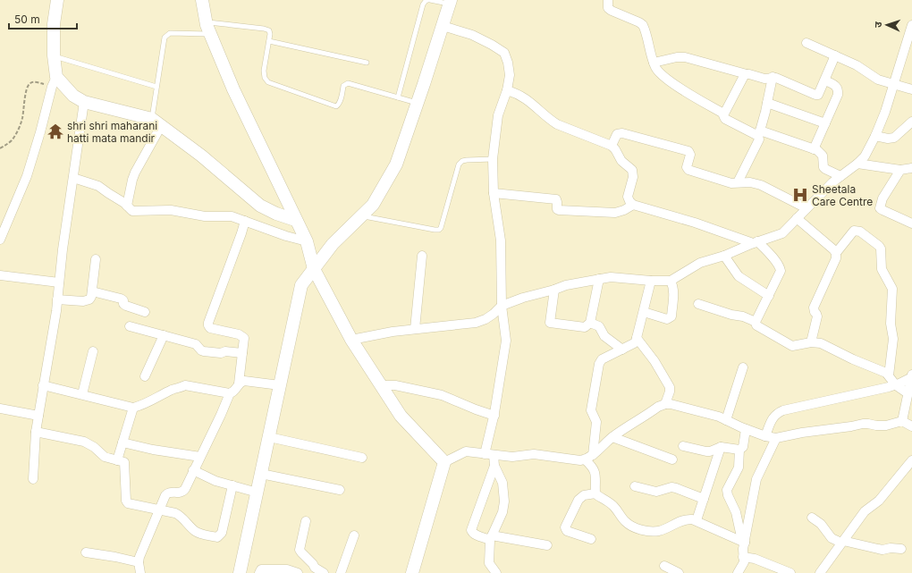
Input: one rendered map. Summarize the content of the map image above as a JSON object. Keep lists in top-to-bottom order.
{
  "places": {
    "temple": ["shri shri maharani hatti mata mandir"],
    "hospital": ["Sheetala Care Centre"]
  },
  "scale_bar": "50 m",
  "north": "left"
}
